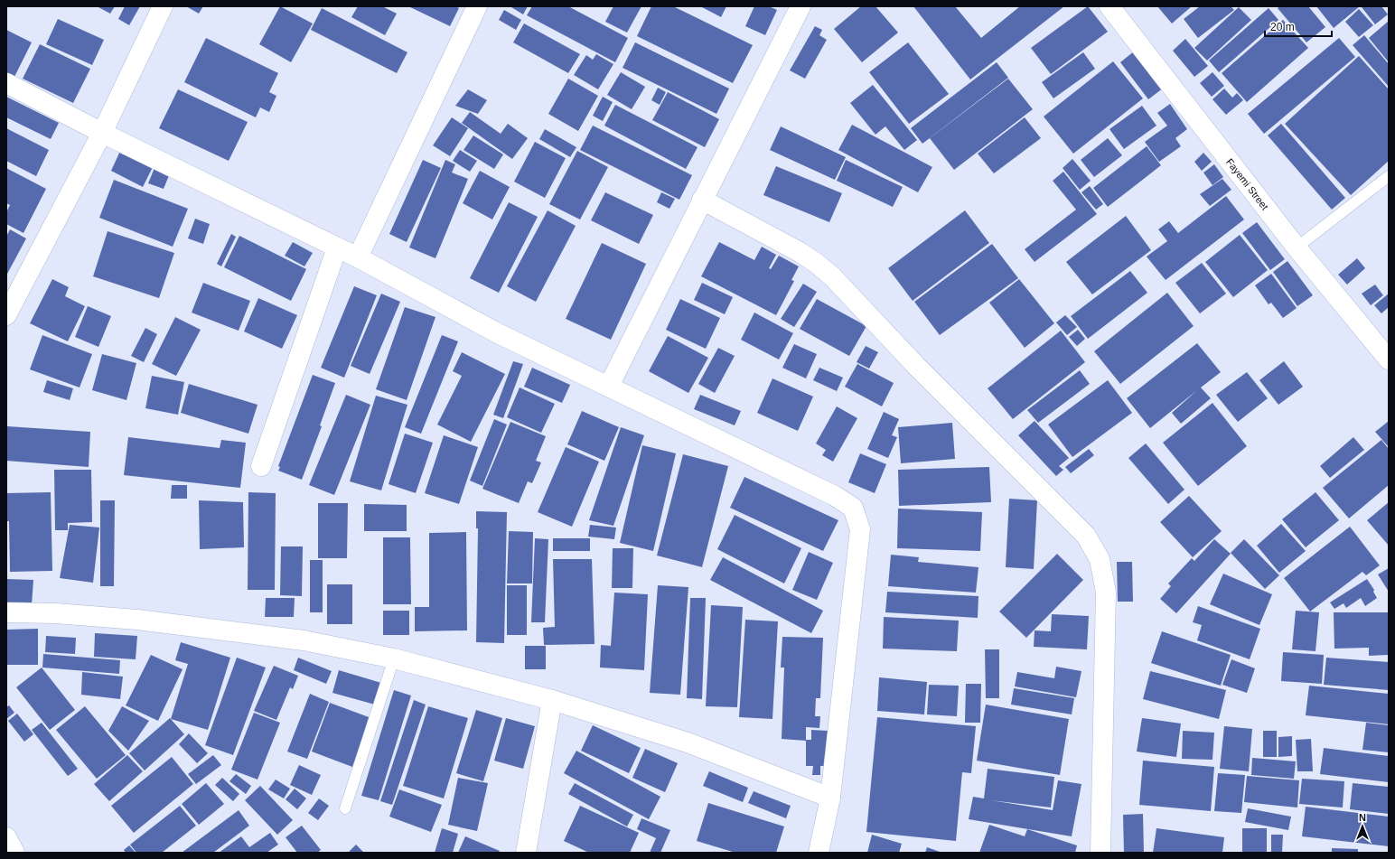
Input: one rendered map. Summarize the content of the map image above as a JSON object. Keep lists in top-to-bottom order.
{
  "streets": {
    "street": ["Fayemi Street"]
  },
  "scale_bar": "20 m",
  "north": "top"
}
